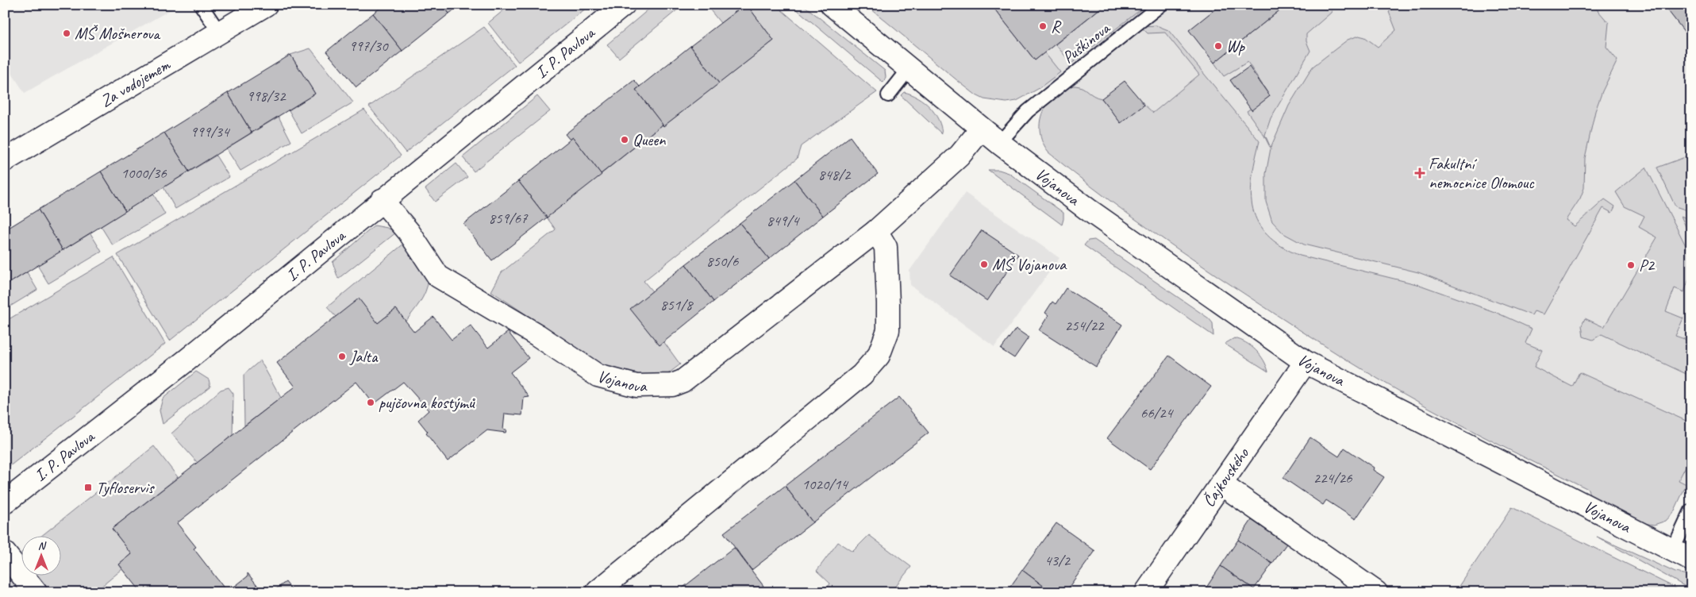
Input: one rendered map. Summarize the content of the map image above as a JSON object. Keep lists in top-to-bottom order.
{
  "streets": {
    "street": [
      "I. P. Pavlova",
      "Za vodojemem",
      "Vojanova",
      "Čajkovského"
    ],
    "lane": ["Puškinova"]
  },
  "crossings": [
    ["Puškinova", "Vojanova"],
    ["I. P. Pavlova", "Vojanova"],
    ["Vojanova", "Čajkovského"]
  ],
  "places": {
    "other": [
      "R",
      "MŠ Mošnerova",
      "Wp",
      "Queen",
      "MŠ Vojanova",
      "P2",
      "Jalta",
      "pujčovna kostýmů"
    ],
    "health": ["Fakultní nemocnice Olomouc"],
    "transit": ["Tyfloservis"]
  },
  "house_numbers": [
    "997/30",
    "998/32",
    "999/34",
    "1000/36",
    "848/2",
    "859/67",
    "849/4",
    "850/6",
    "851/8",
    "254/22",
    "66/24",
    "224/26",
    "1020/14",
    "43/2"
  ],
  "north": "top"
}
